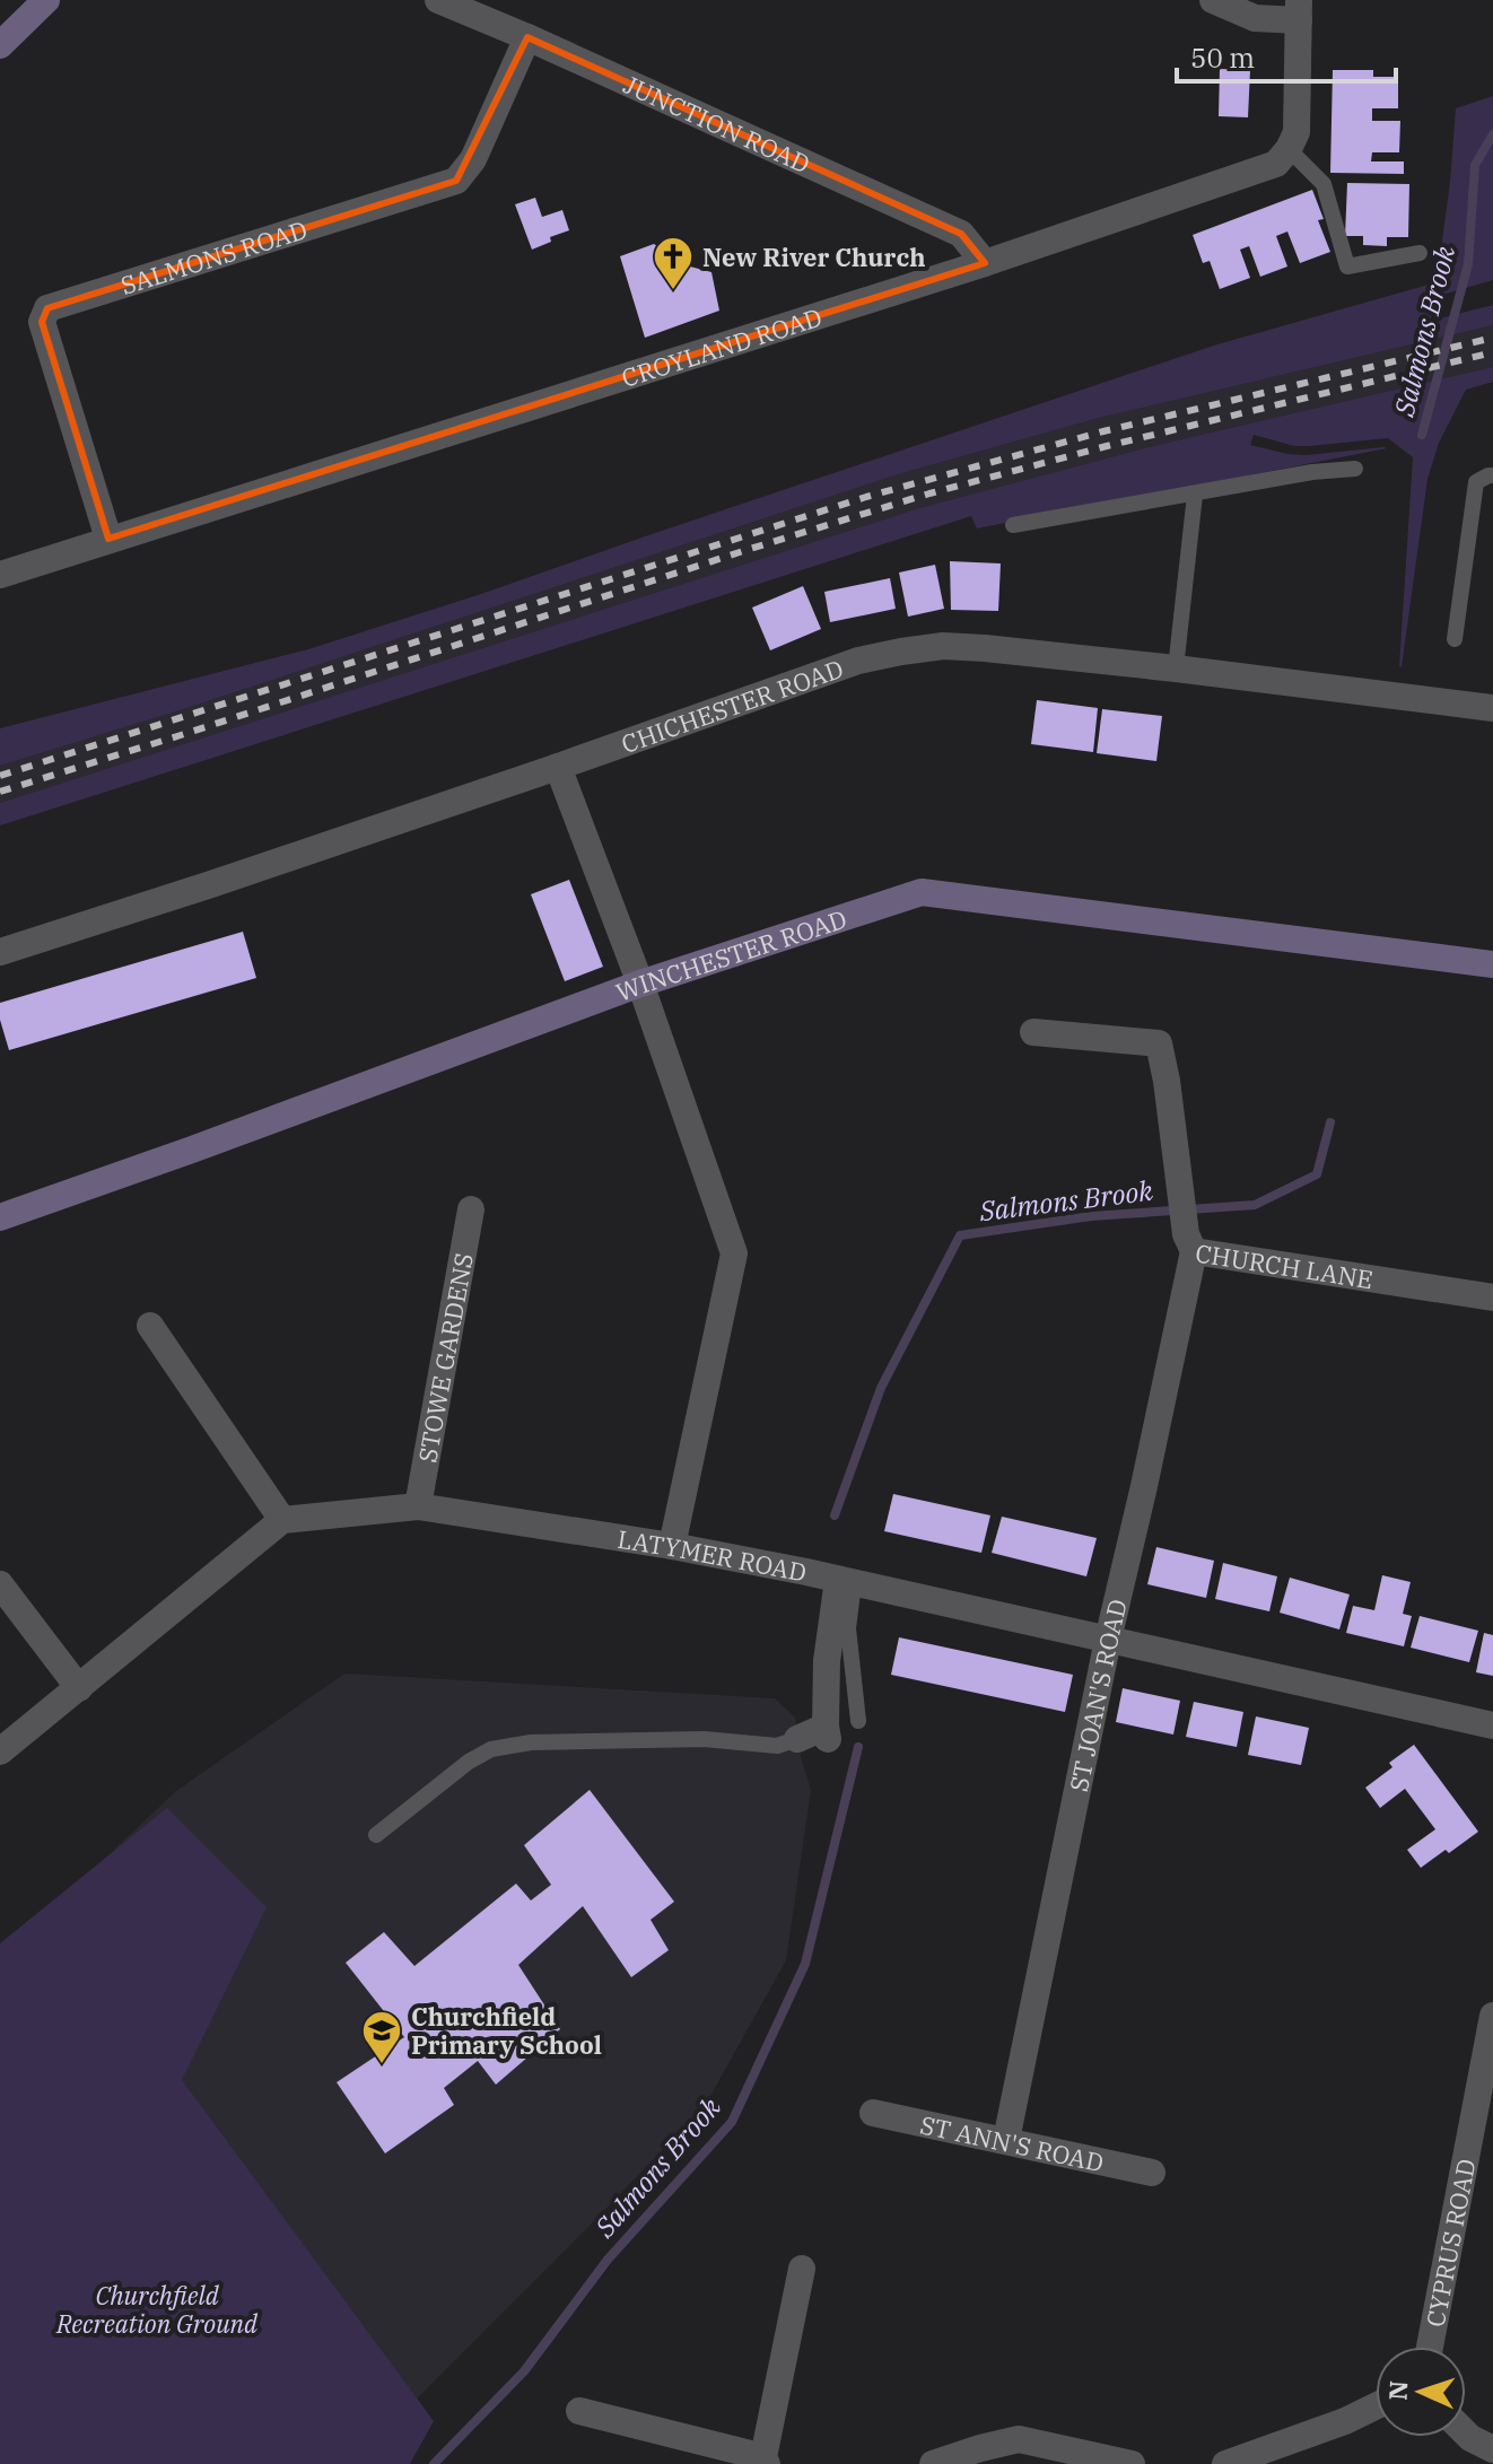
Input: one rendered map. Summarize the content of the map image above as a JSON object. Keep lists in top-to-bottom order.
{
  "streets": {
    "street": [
      "JUNCTION ROAD",
      "SALMONS ROAD",
      "CROYLAND ROAD",
      "CHICHESTER ROAD",
      "WINCHESTER ROAD",
      "CHURCH LANE",
      "STOWE GARDENS",
      "LATYMER ROAD",
      "ST JOAN'S ROAD",
      "ST ANN'S ROAD",
      "CYPRUS ROAD"
    ]
  },
  "crossings": [
    ["JUNCTION ROAD", "SALMONS ROAD"],
    ["JUNCTION ROAD", "CROYLAND ROAD"],
    ["SALMONS ROAD", "CROYLAND ROAD"],
    ["CHURCH LANE", "ST JOAN'S ROAD"],
    ["STOWE GARDENS", "LATYMER ROAD"],
    ["LATYMER ROAD", "ST JOAN'S ROAD"],
    ["ST JOAN'S ROAD", "ST ANN'S ROAD"]
  ],
  "water": ["Salmons Brook"],
  "parks": ["Churchfield Recreation Ground"],
  "places": {
    "church": ["New River Church"],
    "school or university": ["Churchfield Primary School"]
  },
  "scale_bar": "50 m",
  "north": "left"
}
